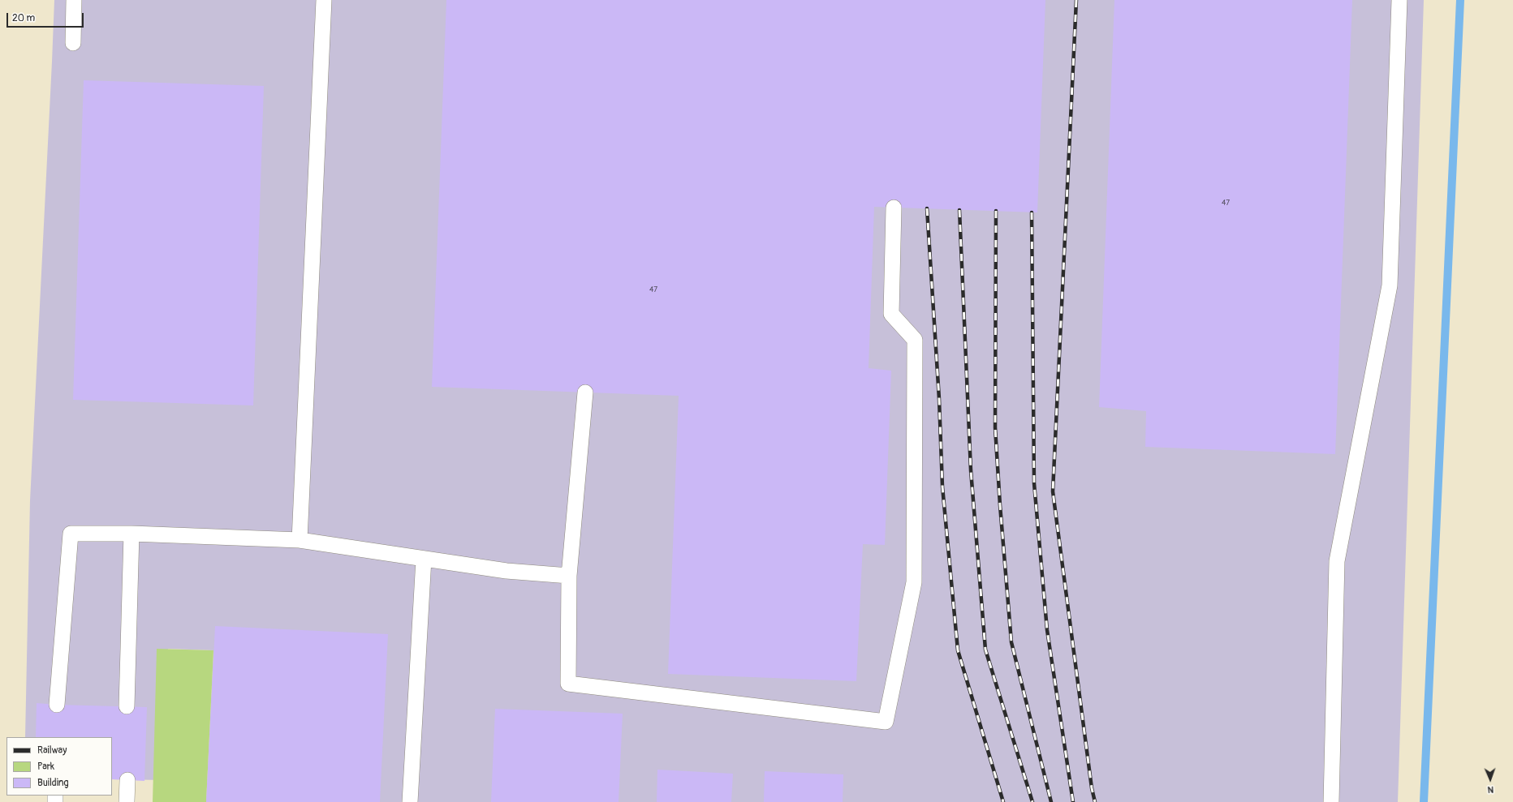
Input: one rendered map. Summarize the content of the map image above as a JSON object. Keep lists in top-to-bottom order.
{
  "house_numbers": ["47", "47"],
  "legend": ["Railway", "Park", "Building"],
  "scale_bar": "20 m",
  "north": "bottom"
}
